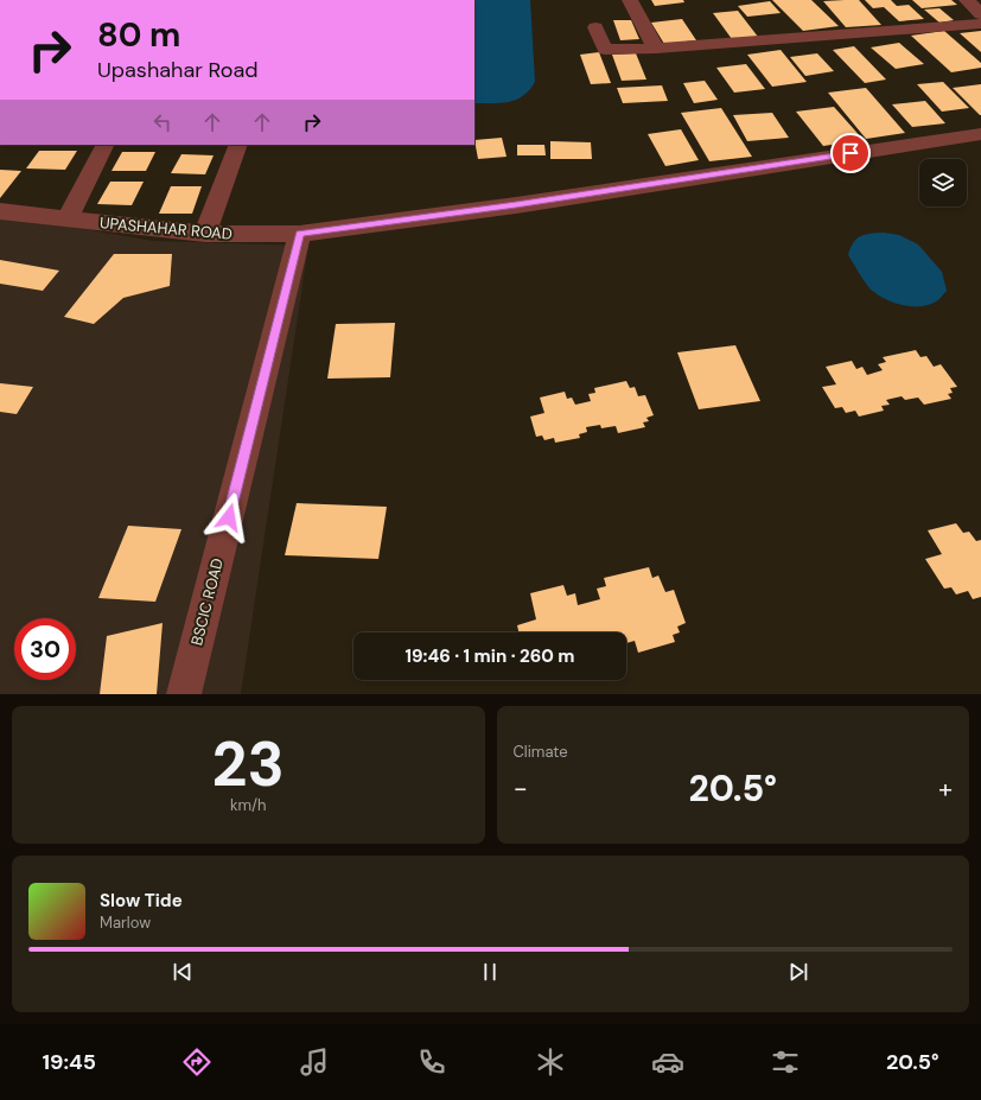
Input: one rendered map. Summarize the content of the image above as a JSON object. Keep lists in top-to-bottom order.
{
  "streets": {
    "street": ["UPASHAHAR ROAD", "BSCIC ROAD"]
  },
  "crossings": [
    ["UPASHAHAR ROAD", "BSCIC ROAD"]
  ],
  "page": {
    "turn": ["80 m", "Upashahar Road"],
    "limit": "30",
    "trip": "19:46 · 1 min · 260 m",
    "tile": [
      ["23", "km/h"],
      "Climate"
    ],
    "heat": ["−", "20.5°", "+"],
    "song": ["Slow Tide", "Marlow"],
    "tabs": ["19:45", "20.5°"]
  }
}
